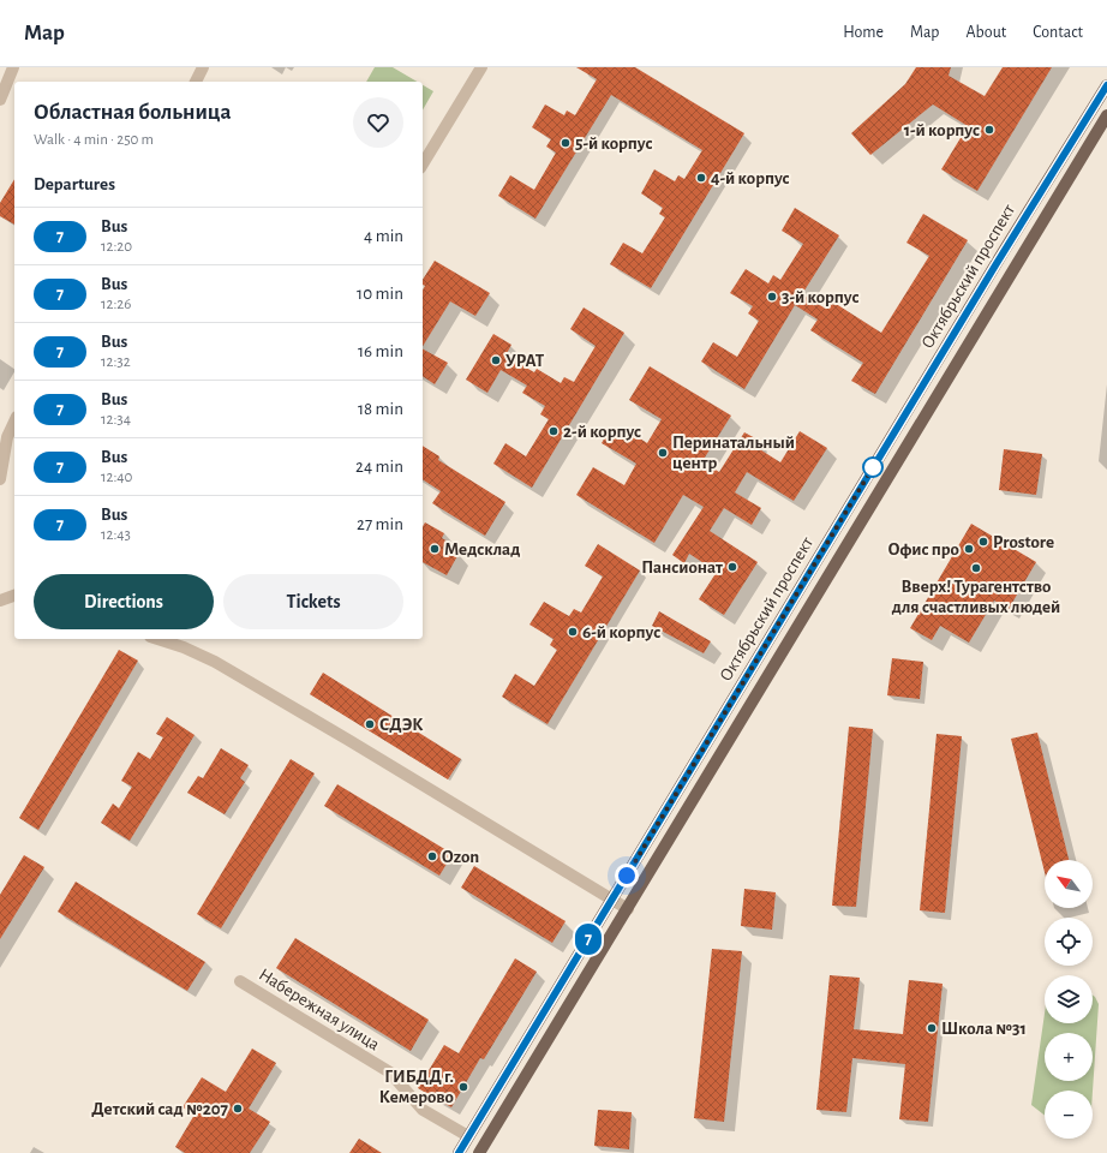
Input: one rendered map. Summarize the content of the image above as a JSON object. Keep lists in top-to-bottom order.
{
  "streets": {
    "main road": ["Октябрьский проспект"],
    "street": ["Набережная улица"]
  },
  "crossings": [
    ["Октябрьский проспект", "Набережная улица"]
  ],
  "places": [
    "1-й корпус",
    "5-й корпус",
    "4-й корпус",
    "3-й корпус",
    "УРАТ",
    "2-й корпус",
    "Перинатальный центр",
    "Prostore",
    "Медсклад",
    "Офис про",
    "Пансионат",
    "Вверх! Турагентство для счастливых людей",
    "6-й корпус",
    "СДЭК",
    "Ozon",
    "Школа №31",
    "ГИБДД г. Кемерово",
    "Детский сад №207"
  ],
  "lines": ["bus line 7"],
  "north": "top left",
  "page": {
    "header": "Map",
    "nav": [
      "Home",
      "Map",
      "About",
      "Contact"
    ],
    "on_map": "7",
    "heading": [
      ["Областная больница", "Walk · 4 min · 250 m"],
      "Departures"
    ],
    "list": [
      {
        "mark": "7",
        "name": "Bus",
        "note": "12:20",
        "value": "4 min"
      },
      {
        "mark": "7",
        "name": "Bus",
        "note": "12:26",
        "value": "10 min"
      },
      {
        "mark": "7",
        "name": "Bus",
        "note": "12:32",
        "value": "16 min"
      },
      {
        "mark": "7",
        "name": "Bus",
        "note": "12:34",
        "value": "18 min"
      },
      {
        "mark": "7",
        "name": "Bus",
        "note": "12:40",
        "value": "24 min"
      },
      {
        "mark": "7",
        "name": "Bus",
        "note": "12:43",
        "value": "27 min"
      }
    ],
    "buttons": ["Directions", "Tickets"],
    "map_buttons": ["+", "−"]
  }
}
